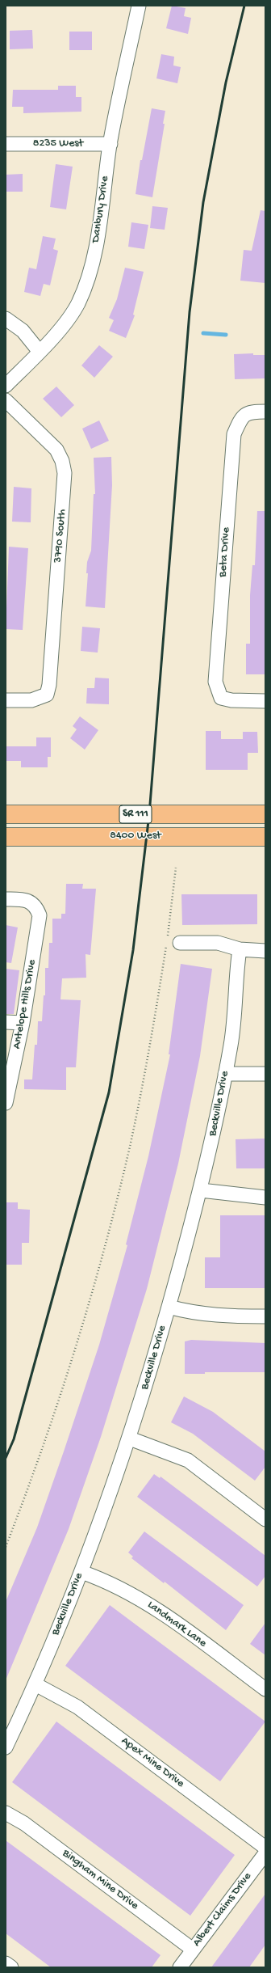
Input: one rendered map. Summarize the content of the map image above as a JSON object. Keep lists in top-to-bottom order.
{
  "streets": {
    "main road": ["SR 111", "8400 West"],
    "street": [
      "8235 West",
      "Danbury Drive",
      "3790 South",
      "Beta Drive",
      "Antelope Hills Drive",
      "Beckville Drive",
      "Landmark Lane",
      "Apex Mine Drive",
      "Bingham Mine Drive",
      "Albert Claims Drive"
    ]
  },
  "crossings": [
    ["8235 West", "Danbury Drive"],
    ["Beckville Drive", "Landmark Lane"],
    ["Beckville Drive", "Apex Mine Drive"],
    ["Bingham Mine Drive", "Albert Claims Drive"]
  ]
}
